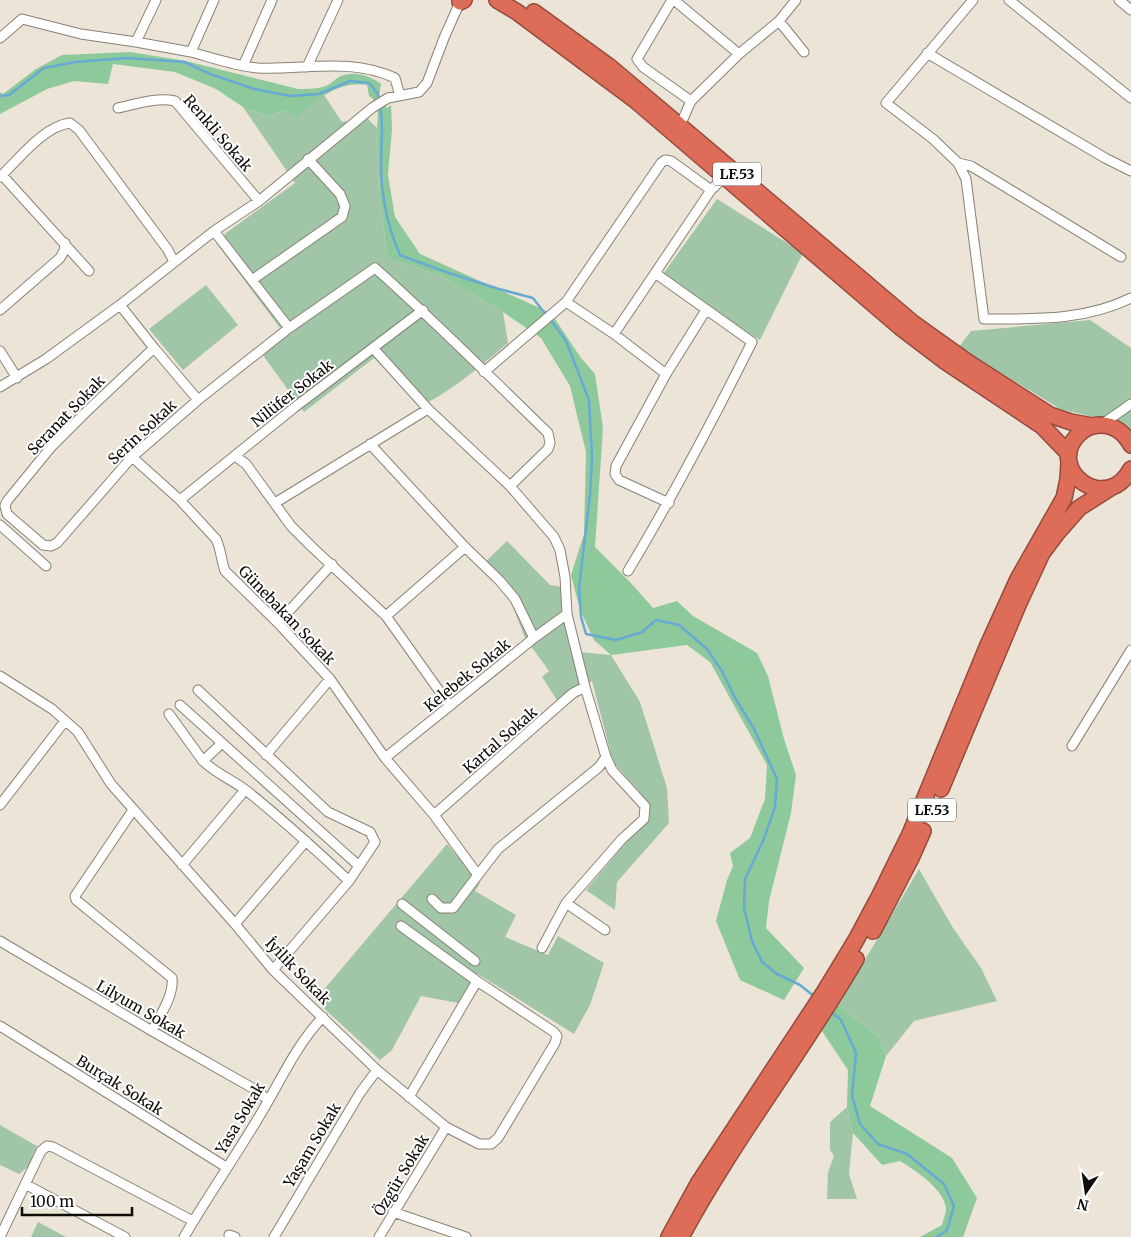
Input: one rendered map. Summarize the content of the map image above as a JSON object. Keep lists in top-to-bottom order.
{
  "streets": {
    "highway": ["LF.53"],
    "street": [
      "Renkli Sokak",
      "Nilüfer Sokak",
      "Seranat Sokak",
      "Serin Sokak",
      "Günebakan Sokak",
      "Kelebek Sokak",
      "Kartal Sokak",
      "İyilik Sokak",
      "Lilyum Sokak",
      "Burçak Sokak",
      "Yasa Sokak",
      "Yaşam Sokak",
      "Özgür Sokak"
    ]
  },
  "crossings": [
    ["Nilüfer Sokak", "Serin Sokak"],
    ["Nilüfer Sokak", "Günebakan Sokak"],
    ["Seranat Sokak", "Serin Sokak"],
    ["Serin Sokak", "Günebakan Sokak"],
    ["Günebakan Sokak", "Kelebek Sokak"],
    ["Günebakan Sokak", "Kartal Sokak"],
    ["İyilik Sokak", "Yasa Sokak"],
    ["İyilik Sokak", "Yaşam Sokak"],
    ["İyilik Sokak", "Özgür Sokak"],
    ["Lilyum Sokak", "Yasa Sokak"],
    ["Burçak Sokak", "Yasa Sokak"]
  ],
  "scale_bar": "100 m",
  "north": "bottom"
}
